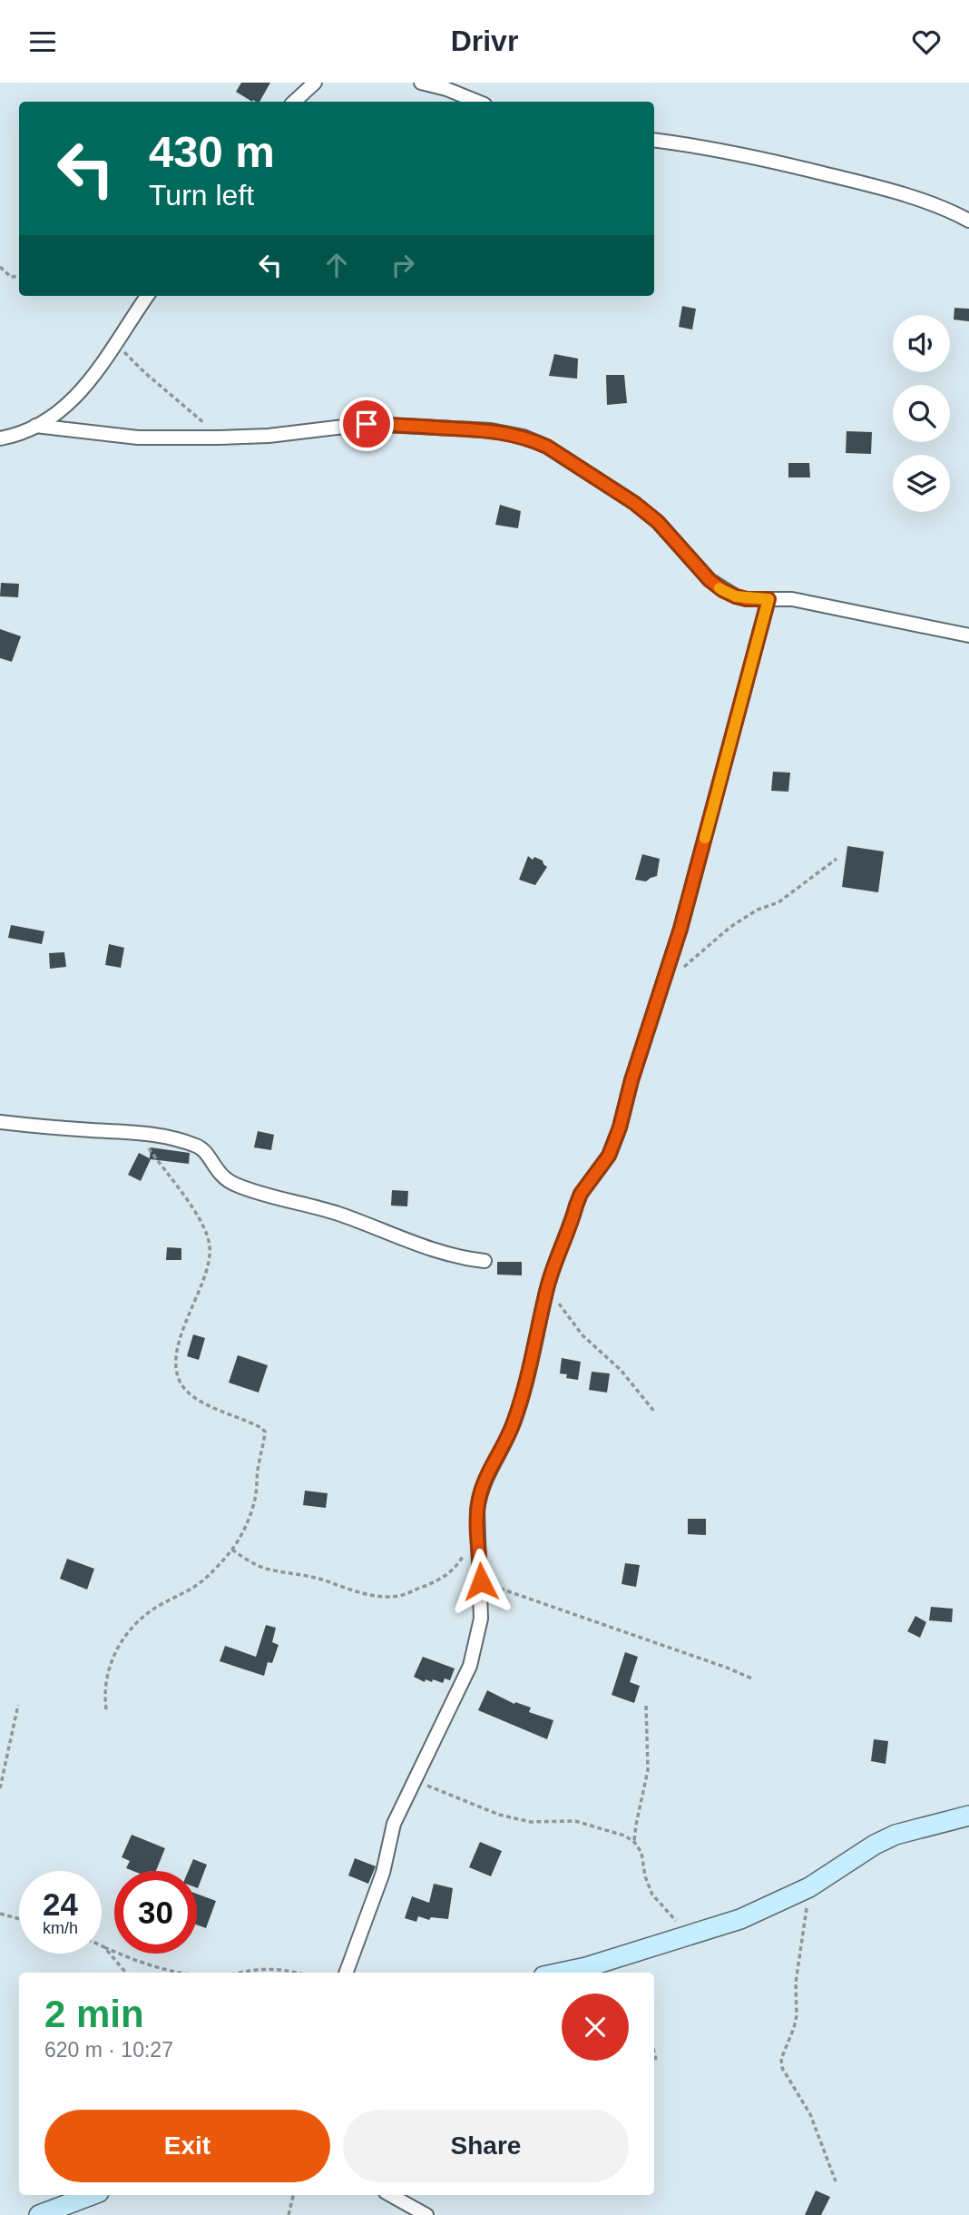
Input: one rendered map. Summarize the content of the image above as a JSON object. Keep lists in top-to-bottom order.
{
  "page": {
    "header": "Drivr",
    "turn": ["430 m", "Turn left"],
    "speed": "24 km/h",
    "limit": "30",
    "heading": ["2 min", "620 m · 10:27"],
    "buttons": ["Exit", "Share"]
  }
}
